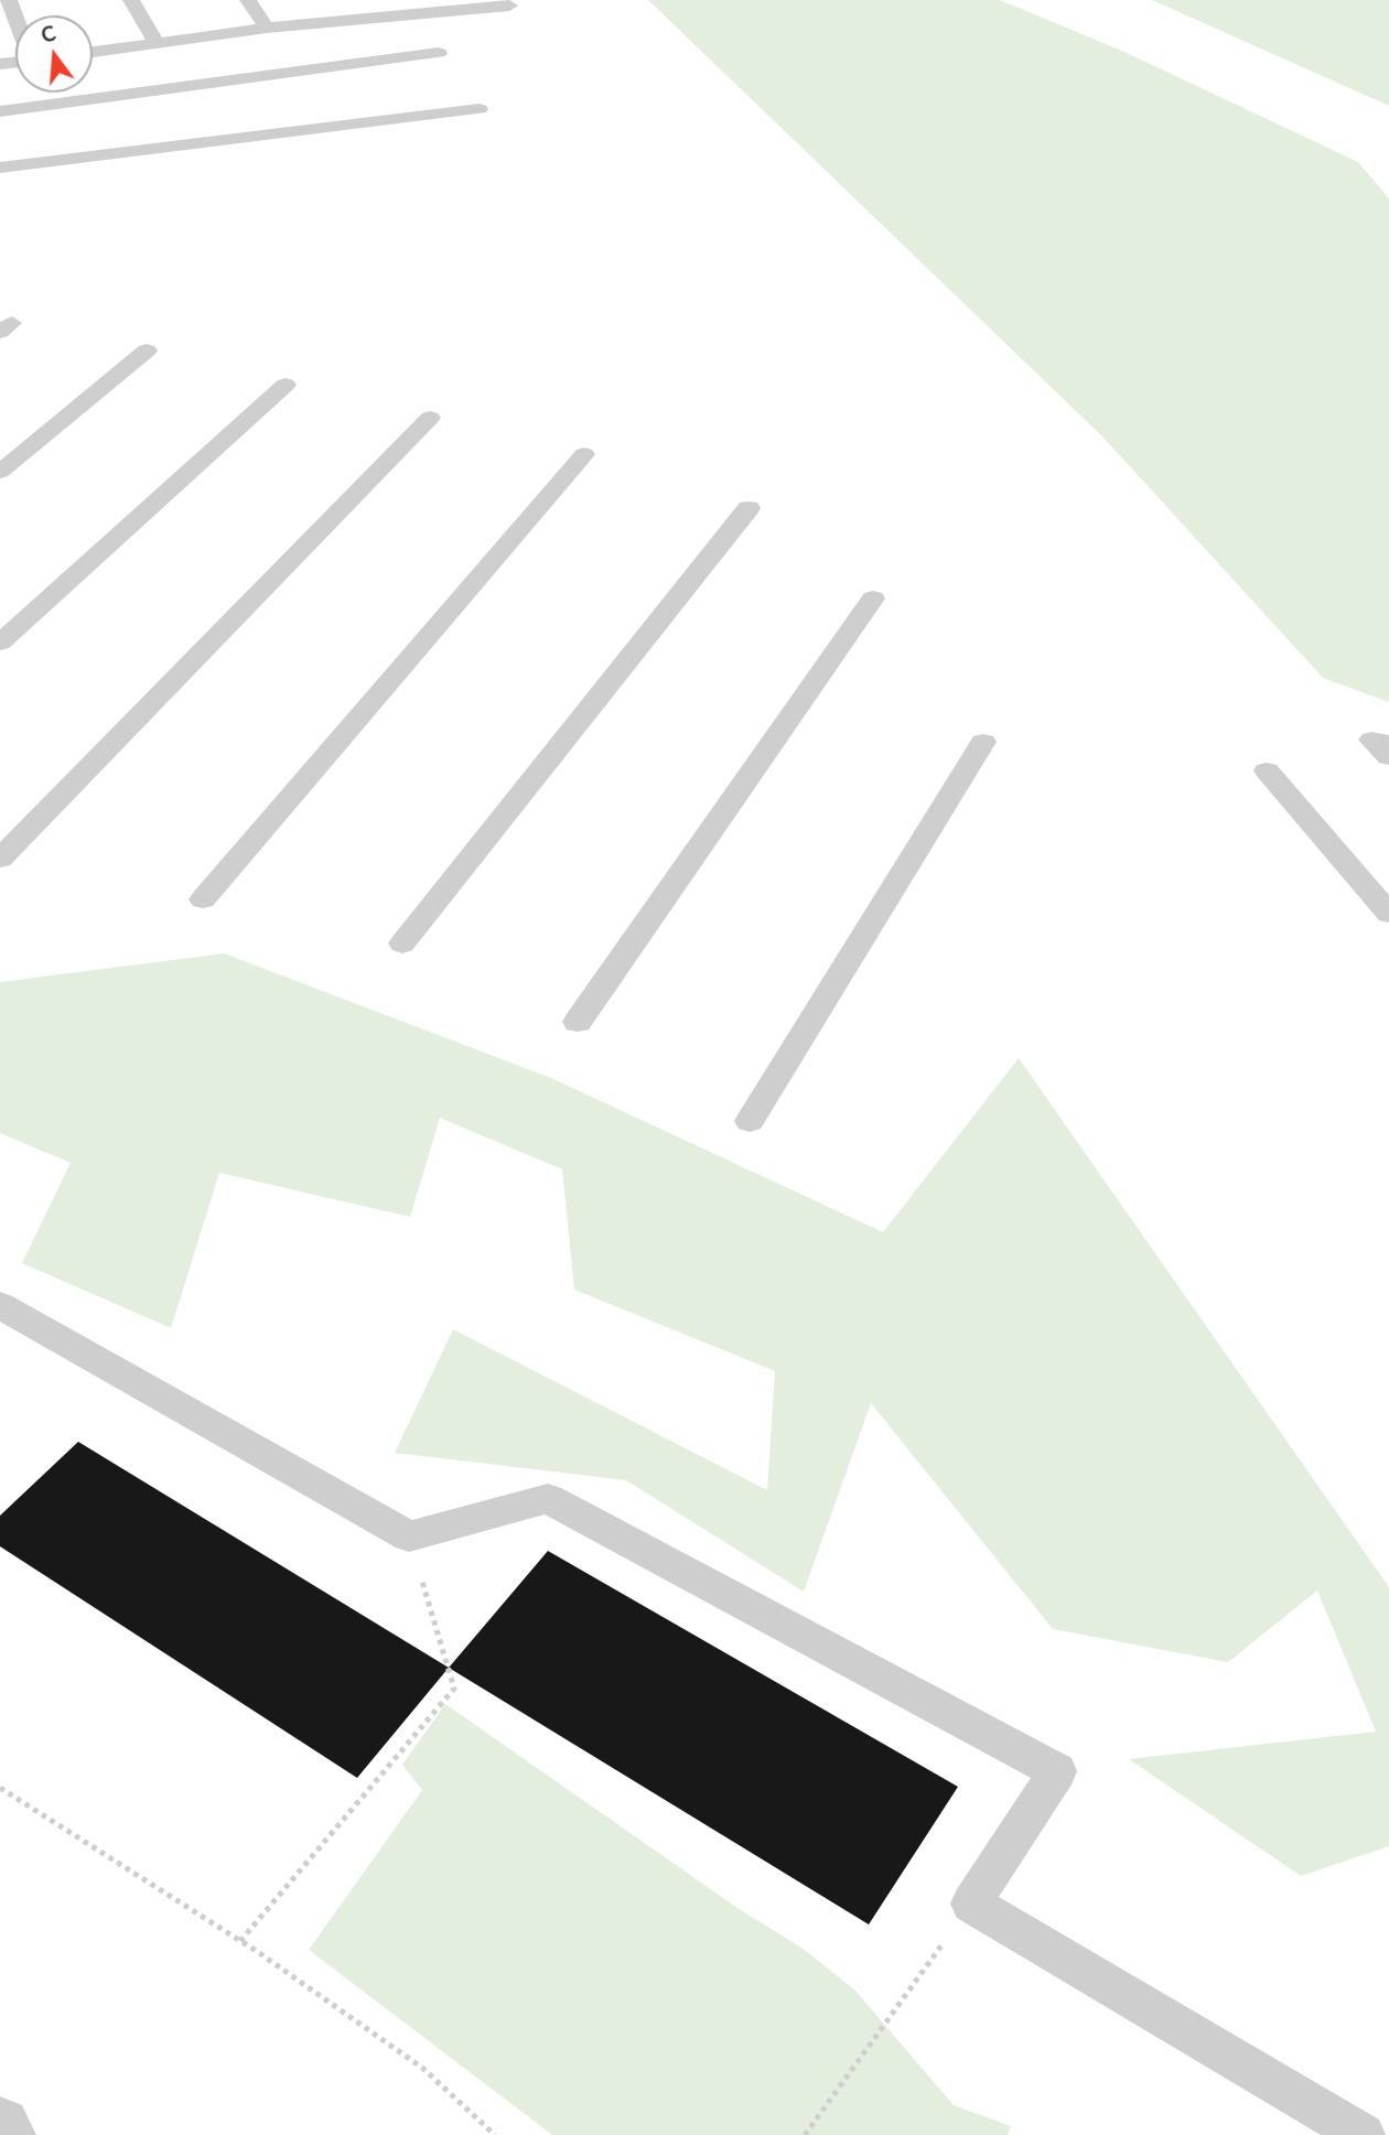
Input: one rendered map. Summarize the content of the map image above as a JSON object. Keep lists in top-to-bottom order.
{
  "north": "top"
}
